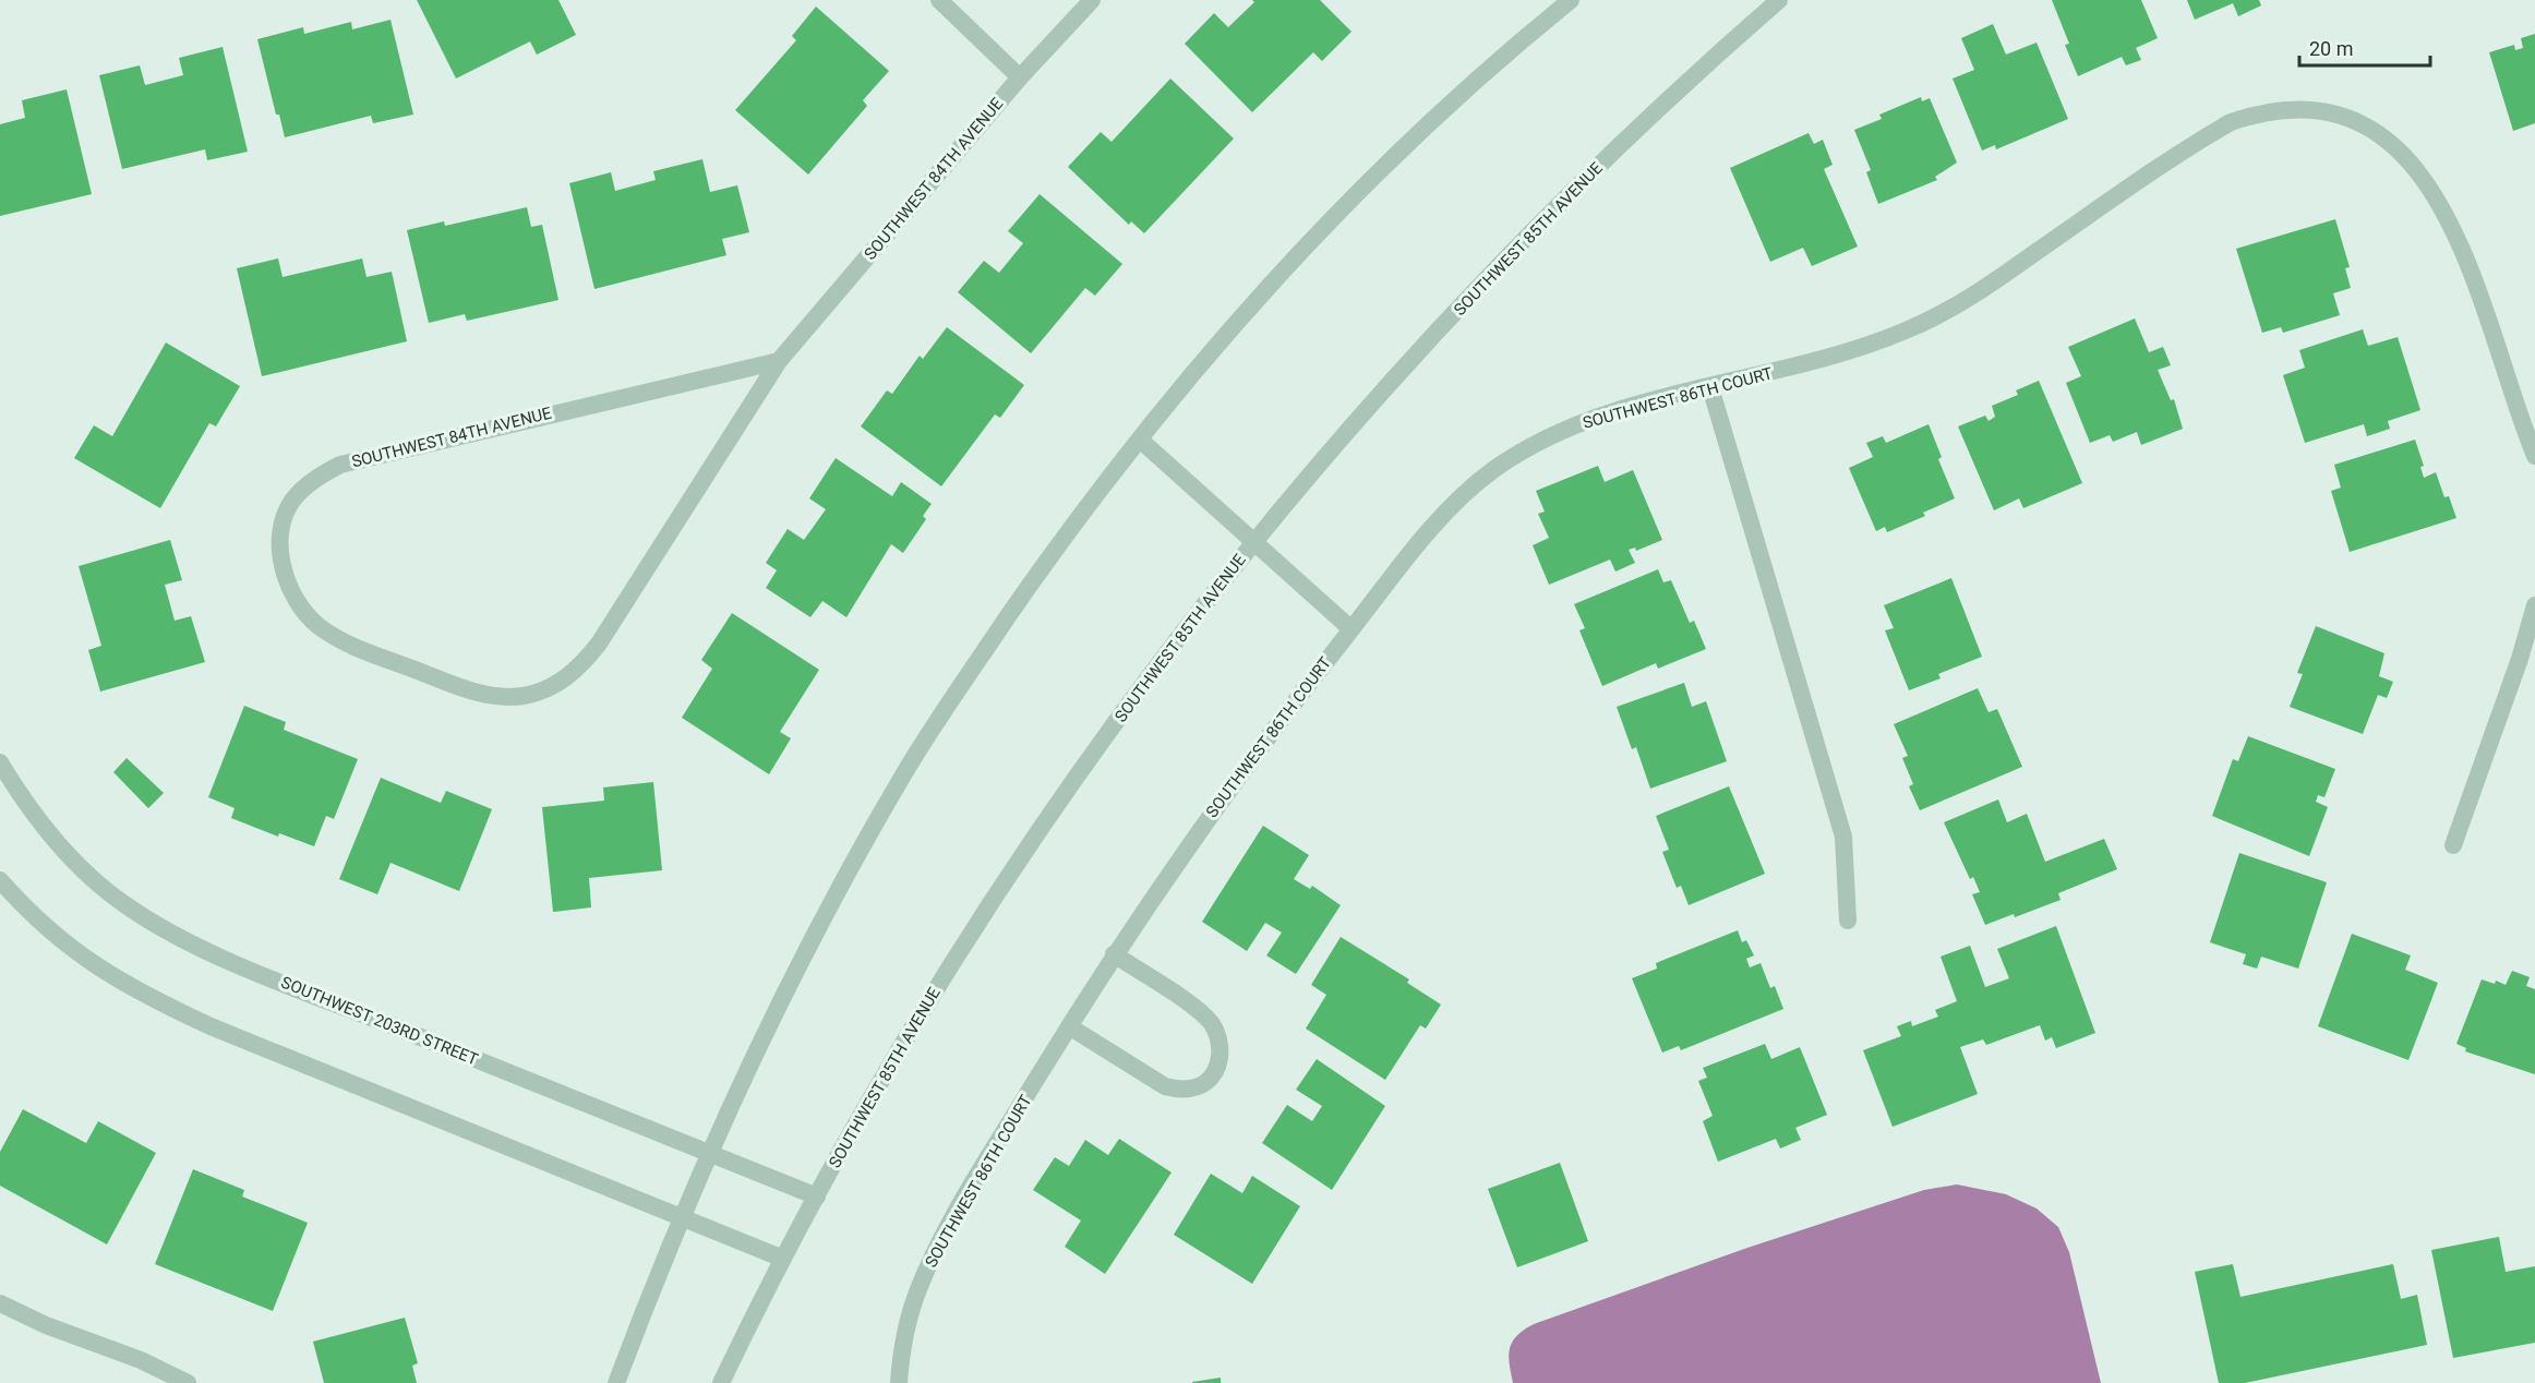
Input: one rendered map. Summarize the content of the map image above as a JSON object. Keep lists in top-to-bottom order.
{
  "streets": {
    "street": [
      "SOUTHWEST 84TH AVENUE",
      "SOUTHWEST 85TH AVENUE",
      "SOUTHWEST 86TH COURT",
      "SOUTHWEST 203RD STREET"
    ]
  },
  "crossings": [
    ["SOUTHWEST 85TH AVENUE", "SOUTHWEST 203RD STREET"]
  ],
  "scale_bar": "20 m"
}
